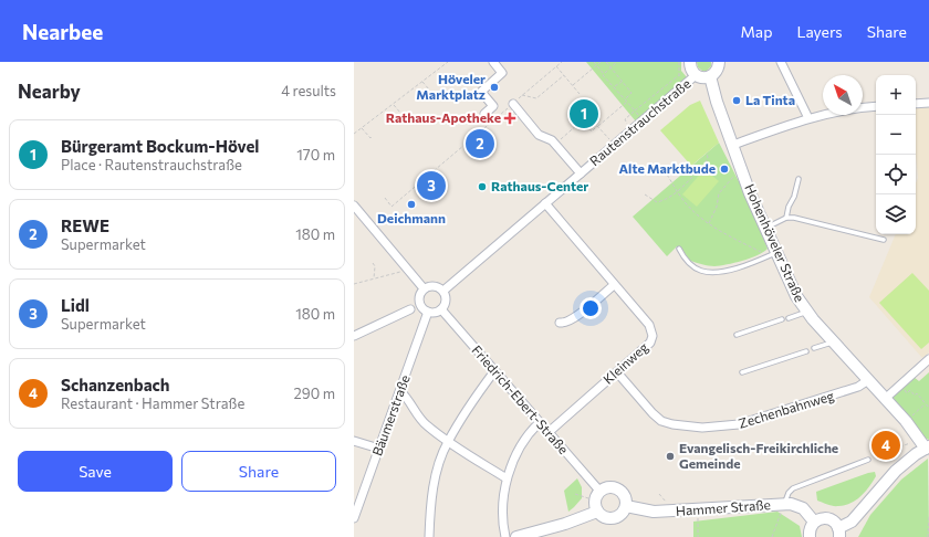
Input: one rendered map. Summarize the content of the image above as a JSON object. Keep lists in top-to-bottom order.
{
  "streets": {
    "main road": ["Hohenhöveler Straße", "Hammer Straße"],
    "street": [
      "Rautenstrauchstraße",
      "Kleinweg",
      "Friedrich-Ebert-Straße",
      "Zechenbahnweg",
      "Bäumerstraße"
    ]
  },
  "crossings": [
    ["Rautenstrauchstraße", "Kleinweg"],
    ["Rautenstrauchstraße", "Friedrich-Ebert-Straße"],
    ["Rautenstrauchstraße", "Bäumerstraße"],
    ["Hohenhöveler Straße", "Zechenbahnweg"],
    ["Kleinweg", "Friedrich-Ebert-Straße"],
    ["Kleinweg", "Zechenbahnweg"],
    ["Friedrich-Ebert-Straße", "Bäumerstraße"],
    ["Friedrich-Ebert-Straße", "Hammer Straße"]
  ],
  "places": {
    "other": [
      "Höveler Marktplatz",
      "La Tinta",
      "Alte Marktbude",
      "Rathaus-Center",
      "Deichmann",
      "Evangelisch-Freikirchliche Gemeinde"
    ],
    "health": ["Rathaus-Apotheke"]
  },
  "north": "top left",
  "page": {
    "header": "Nearbee",
    "nav": ["Map", "Layers", "Share"],
    "heading": ["Nearby", "4 results"],
    "map_buttons": ["+", "−"],
    "pins": [
      "1",
      "2",
      "3",
      "4"
    ],
    "list": [
      {
        "mark": "1",
        "name": "Bürgeramt Bockum-Hövel",
        "note": "Place · Rautenstrauchstraße",
        "value": "170 m"
      },
      {
        "mark": "2",
        "name": "REWE",
        "note": "Supermarket",
        "value": "180 m"
      },
      {
        "mark": "3",
        "name": "Lidl",
        "note": "Supermarket",
        "value": "180 m"
      },
      {
        "mark": "4",
        "name": "Schanzenbach",
        "note": "Restaurant · Hammer Straße",
        "value": "290 m"
      }
    ],
    "buttons": ["Save", "Share"]
  }
}
